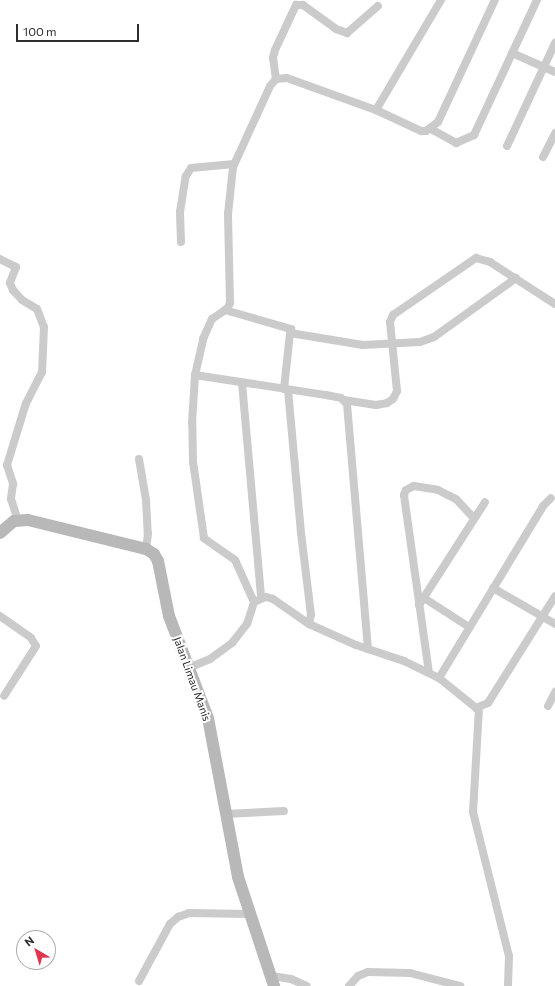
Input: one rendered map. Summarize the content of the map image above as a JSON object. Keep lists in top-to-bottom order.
{
  "streets": {
    "street": ["Jalan Limau Manis"]
  },
  "scale_bar": "100 m",
  "north": "top left"
}
